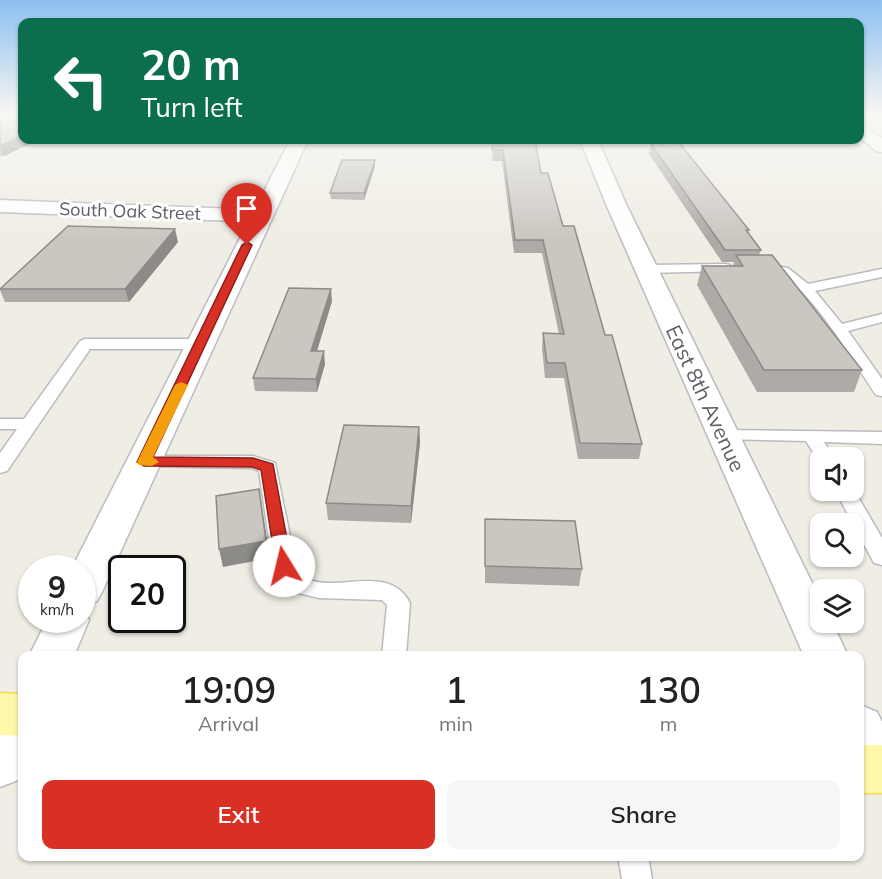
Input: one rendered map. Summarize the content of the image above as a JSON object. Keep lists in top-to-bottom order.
{
  "streets": {
    "street": ["South Oak Street", "East 8th Avenue"]
  },
  "page": {
    "turn": ["20 m", "Turn left"],
    "speed": "9 km/h",
    "limit": "20",
    "eta": [
      "19:09",
      "Arrival",
      "1",
      "min",
      "130",
      "m"
    ],
    "buttons": ["Exit", "Share"]
  }
}
